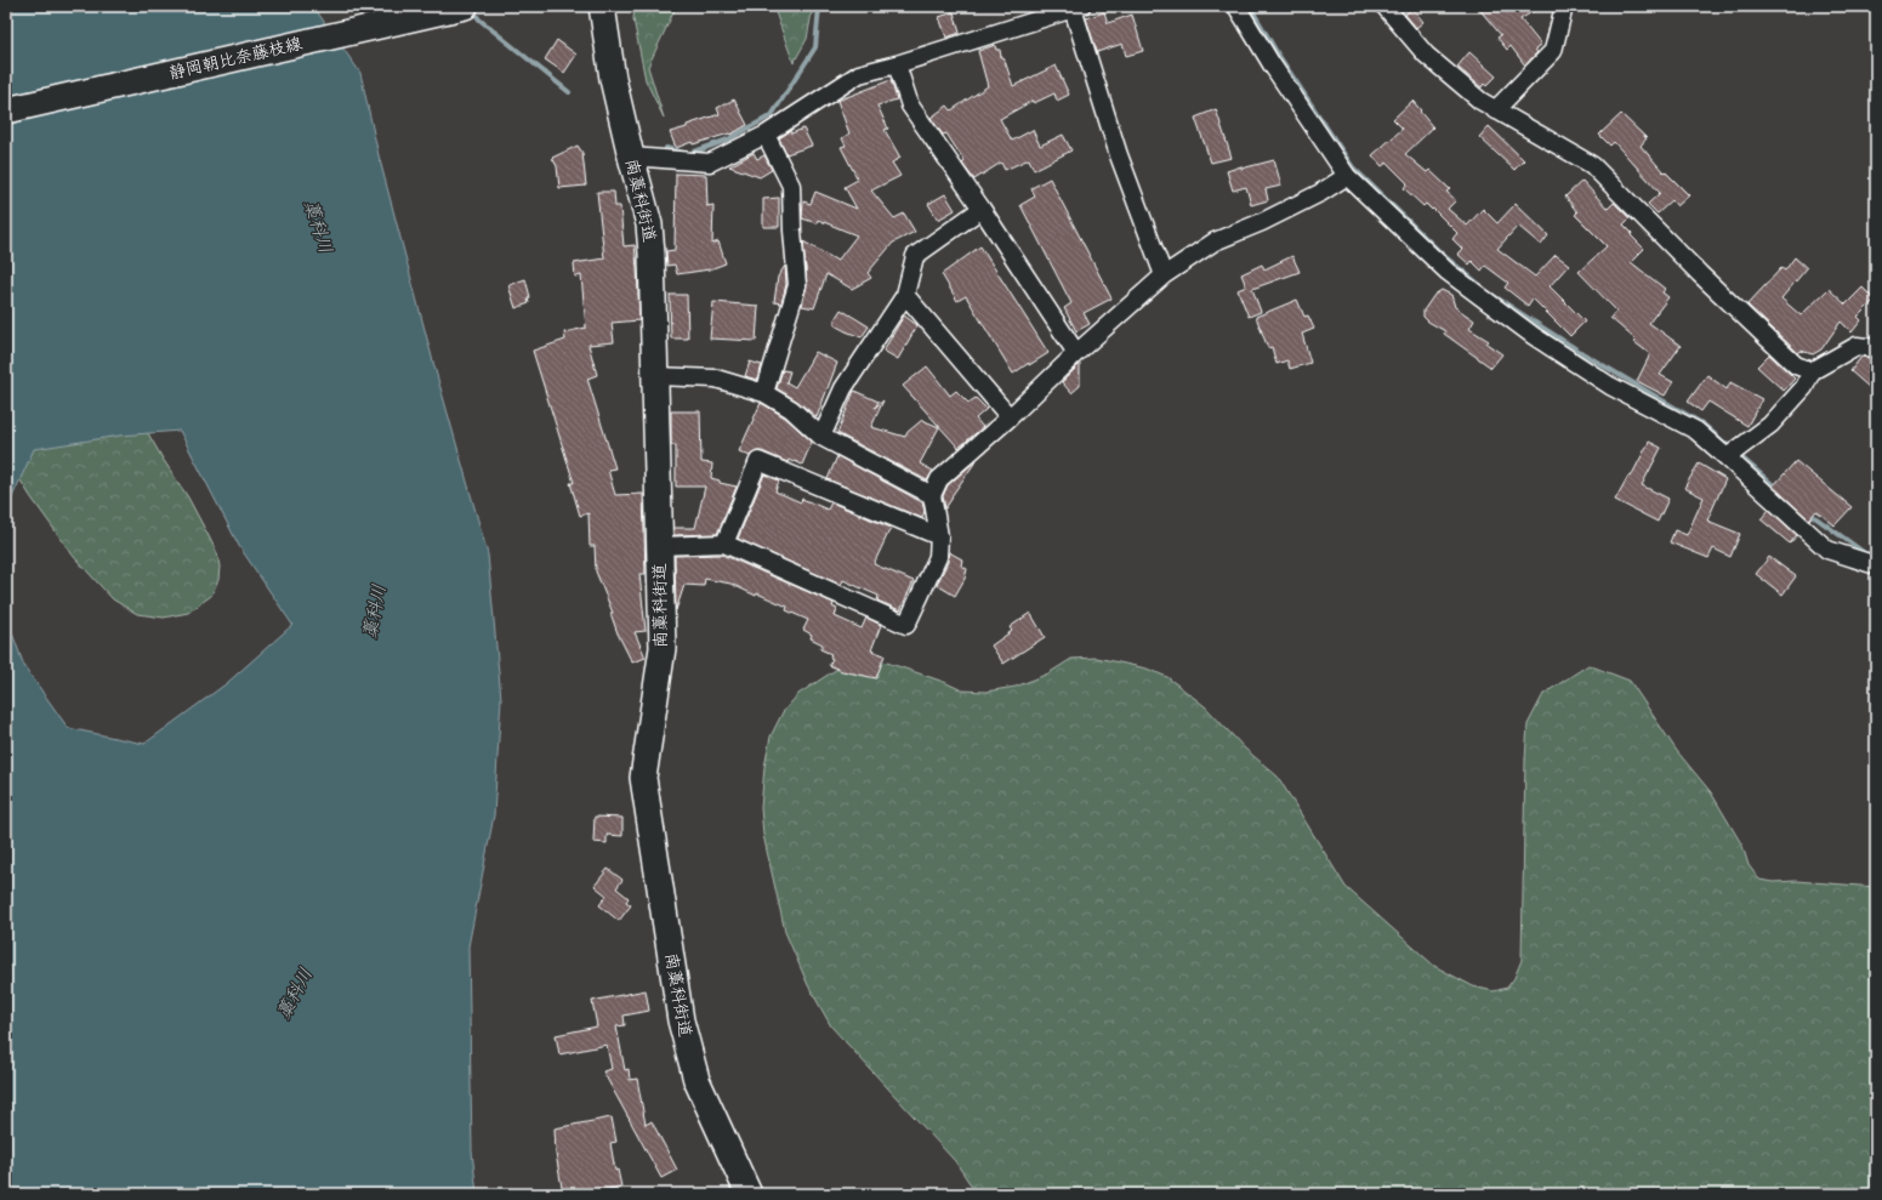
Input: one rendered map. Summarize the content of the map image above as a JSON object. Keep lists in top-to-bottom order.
{
  "streets": {
    "main road": ["静岡朝比奈藤枝線", "南藁科街道"]
  },
  "water": ["藁科川"]
}
